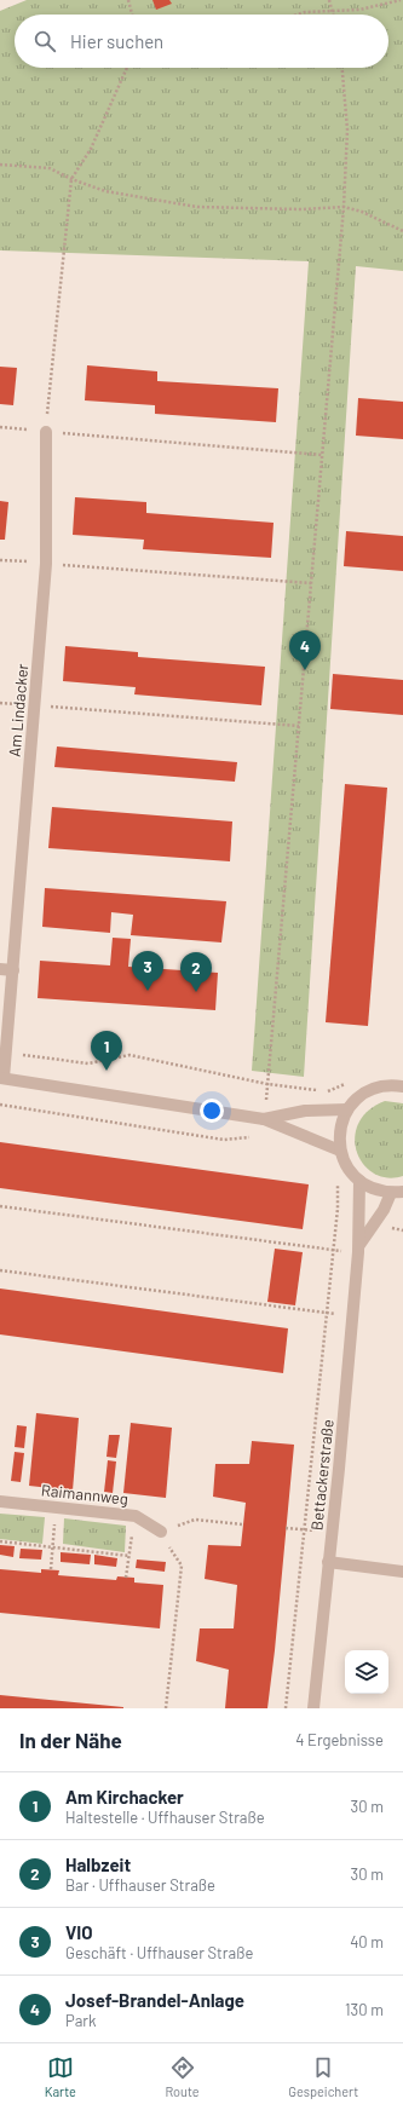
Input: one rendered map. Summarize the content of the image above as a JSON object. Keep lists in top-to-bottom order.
{
  "streets": {
    "street": ["Am Lindacker", "Bettackerstraße", "Raimannweg"]
  },
  "page": {
    "search": "Hier suchen",
    "pins": [
      "4",
      "3",
      "2",
      "1"
    ],
    "heading": ["In der Nähe", "4 Ergebnisse"],
    "list": [
      {
        "mark": "1",
        "name": "Am Kirchacker",
        "note": "Haltestelle · Uffhauser Straße",
        "value": "30 m"
      },
      {
        "mark": "2",
        "name": "Halbzeit",
        "note": "Bar · Uffhauser Straße",
        "value": "30 m"
      },
      {
        "mark": "3",
        "name": "VIO",
        "note": "Geschäft · Uffhauser Straße",
        "value": "40 m"
      },
      {
        "mark": "4",
        "name": "Josef-Brandel-Anlage",
        "note": "Park",
        "value": "130 m"
      }
    ],
    "nav": ["Karte", "Route", "Gespeichert"]
  }
}
